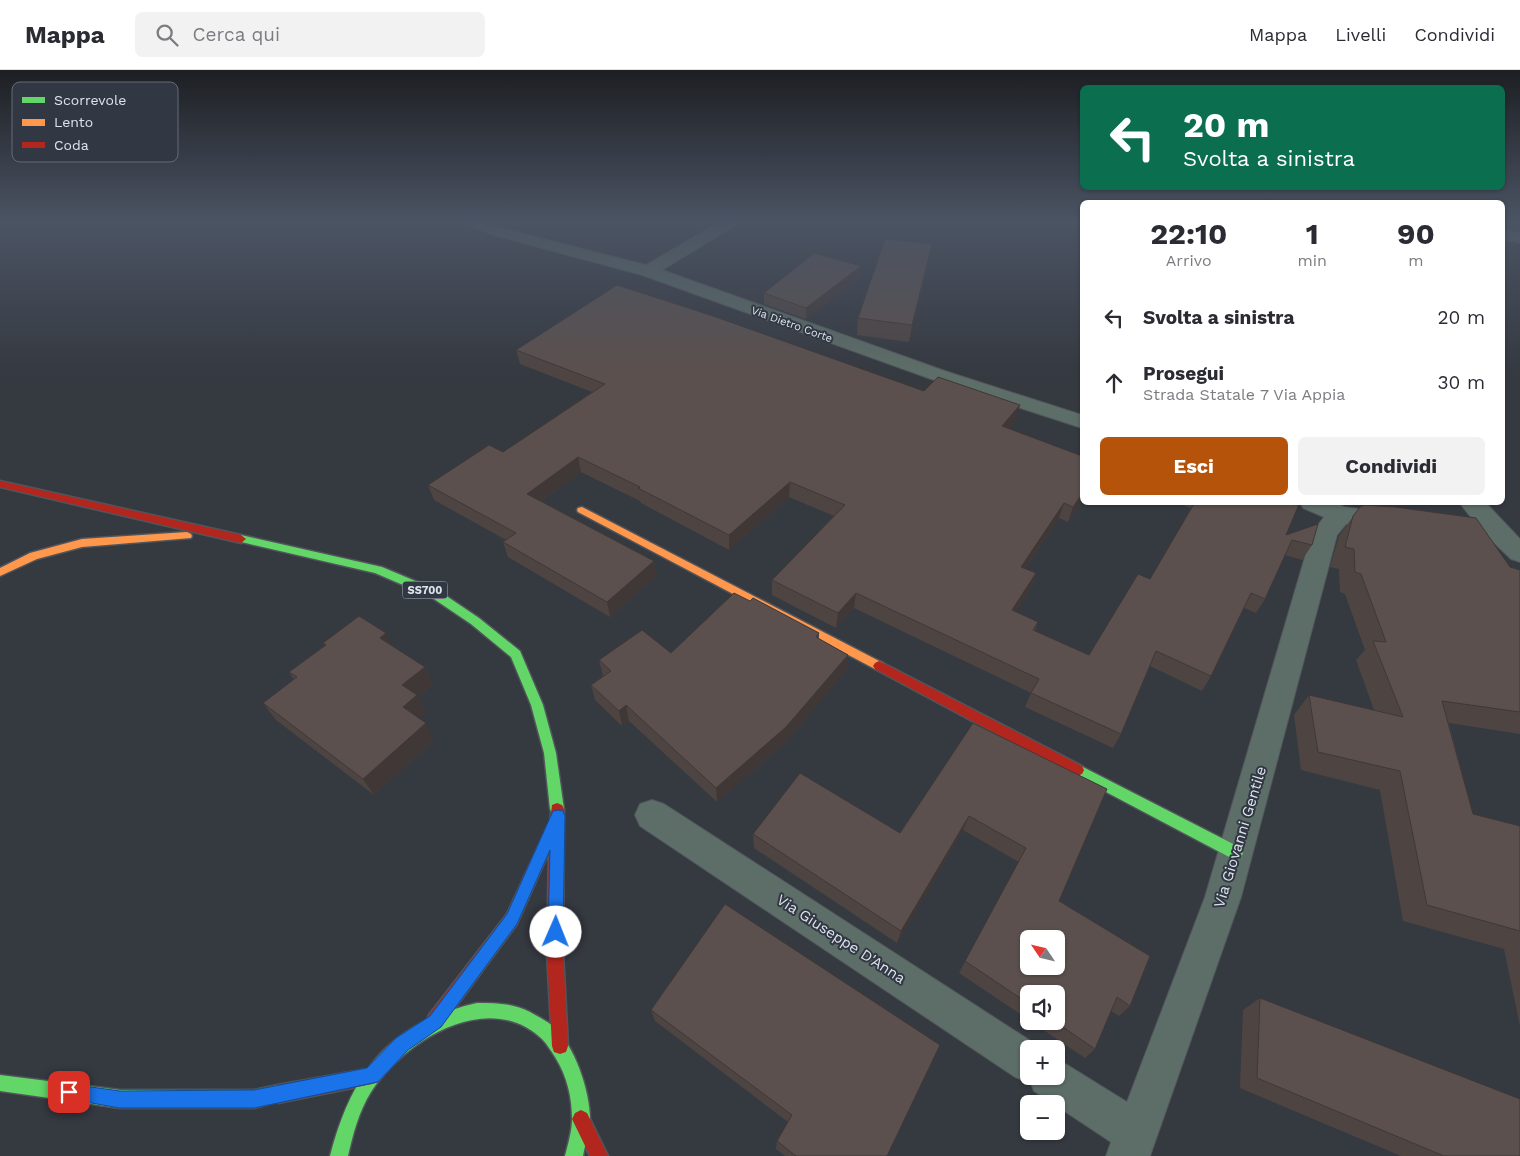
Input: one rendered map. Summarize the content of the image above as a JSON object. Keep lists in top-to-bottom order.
{
  "streets": {
    "main road": ["SS700"],
    "street": ["Via Dietro Corte", "Via Giovanni Gentile", "Via Giuseppe D'Anna"]
  },
  "legend": ["Scorrevole", "Lento", "Coda"],
  "north": "top left",
  "page": {
    "header": "Mappa",
    "search": "Cerca qui",
    "nav": ["Mappa", "Livelli", "Condividi"],
    "turn": ["20 m", "Svolta a sinistra"],
    "eta": [
      "22:10",
      "Arrivo",
      "1",
      "min",
      "90",
      "m"
    ],
    "list": [
      {
        "name": "Svolta a sinistra",
        "value": "20 m"
      },
      {
        "name": "Prosegui",
        "note": "Strada Statale 7 Via Appia",
        "value": "30 m"
      }
    ],
    "buttons": ["Esci", "Condividi"],
    "map_buttons": ["+", "−"]
  }
}
